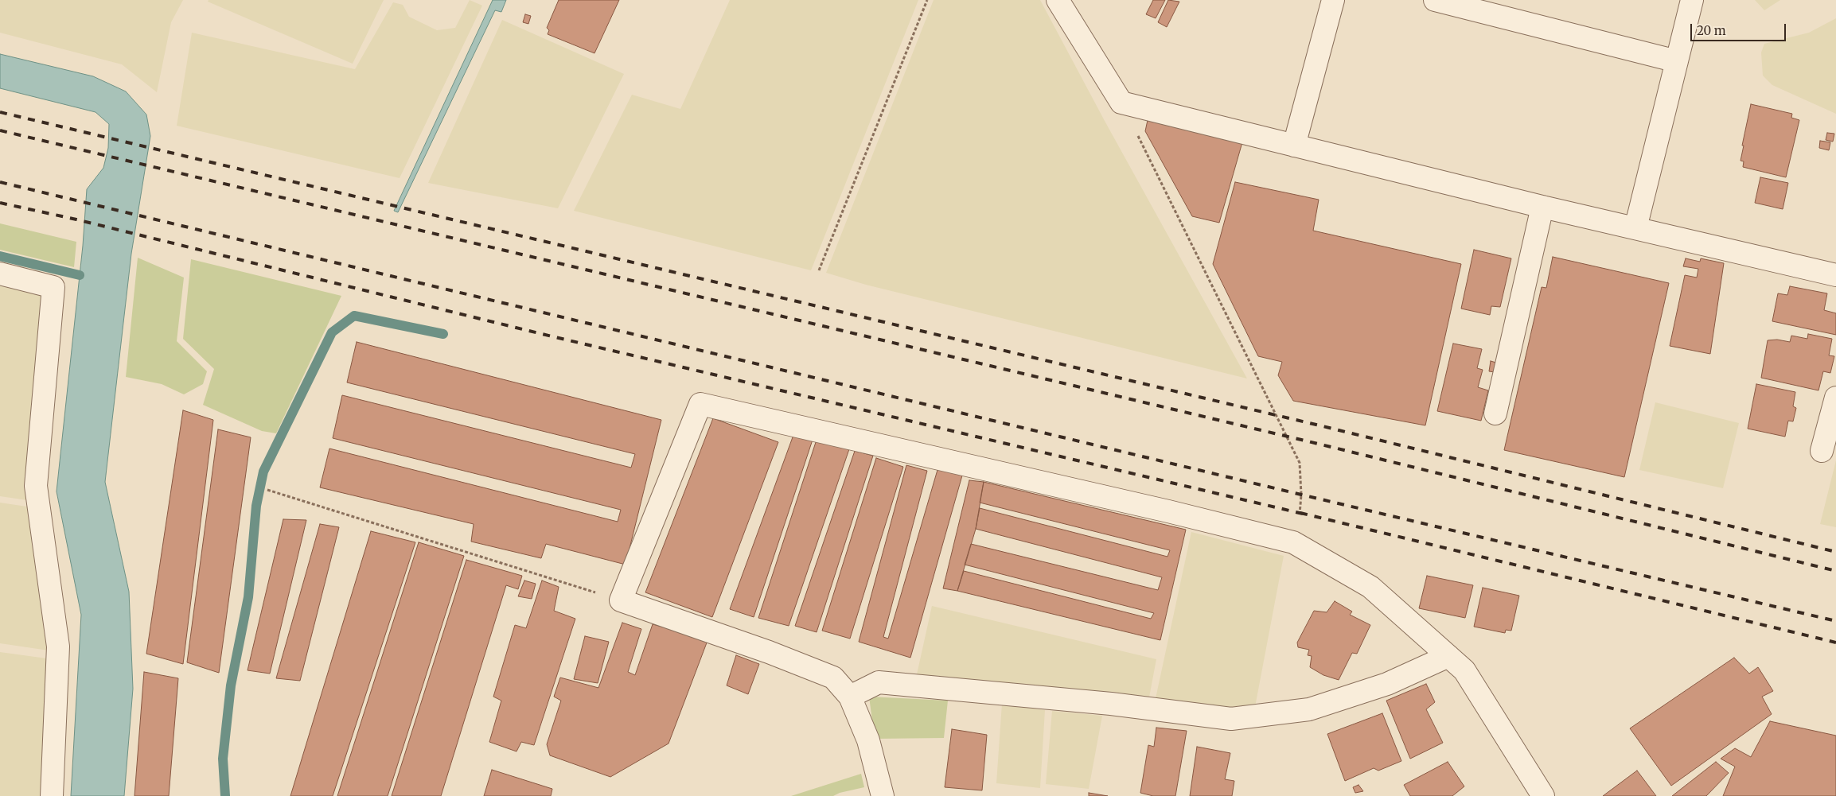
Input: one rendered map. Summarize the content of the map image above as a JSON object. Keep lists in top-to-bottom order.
{
  "scale_bar": "20 m"
}
